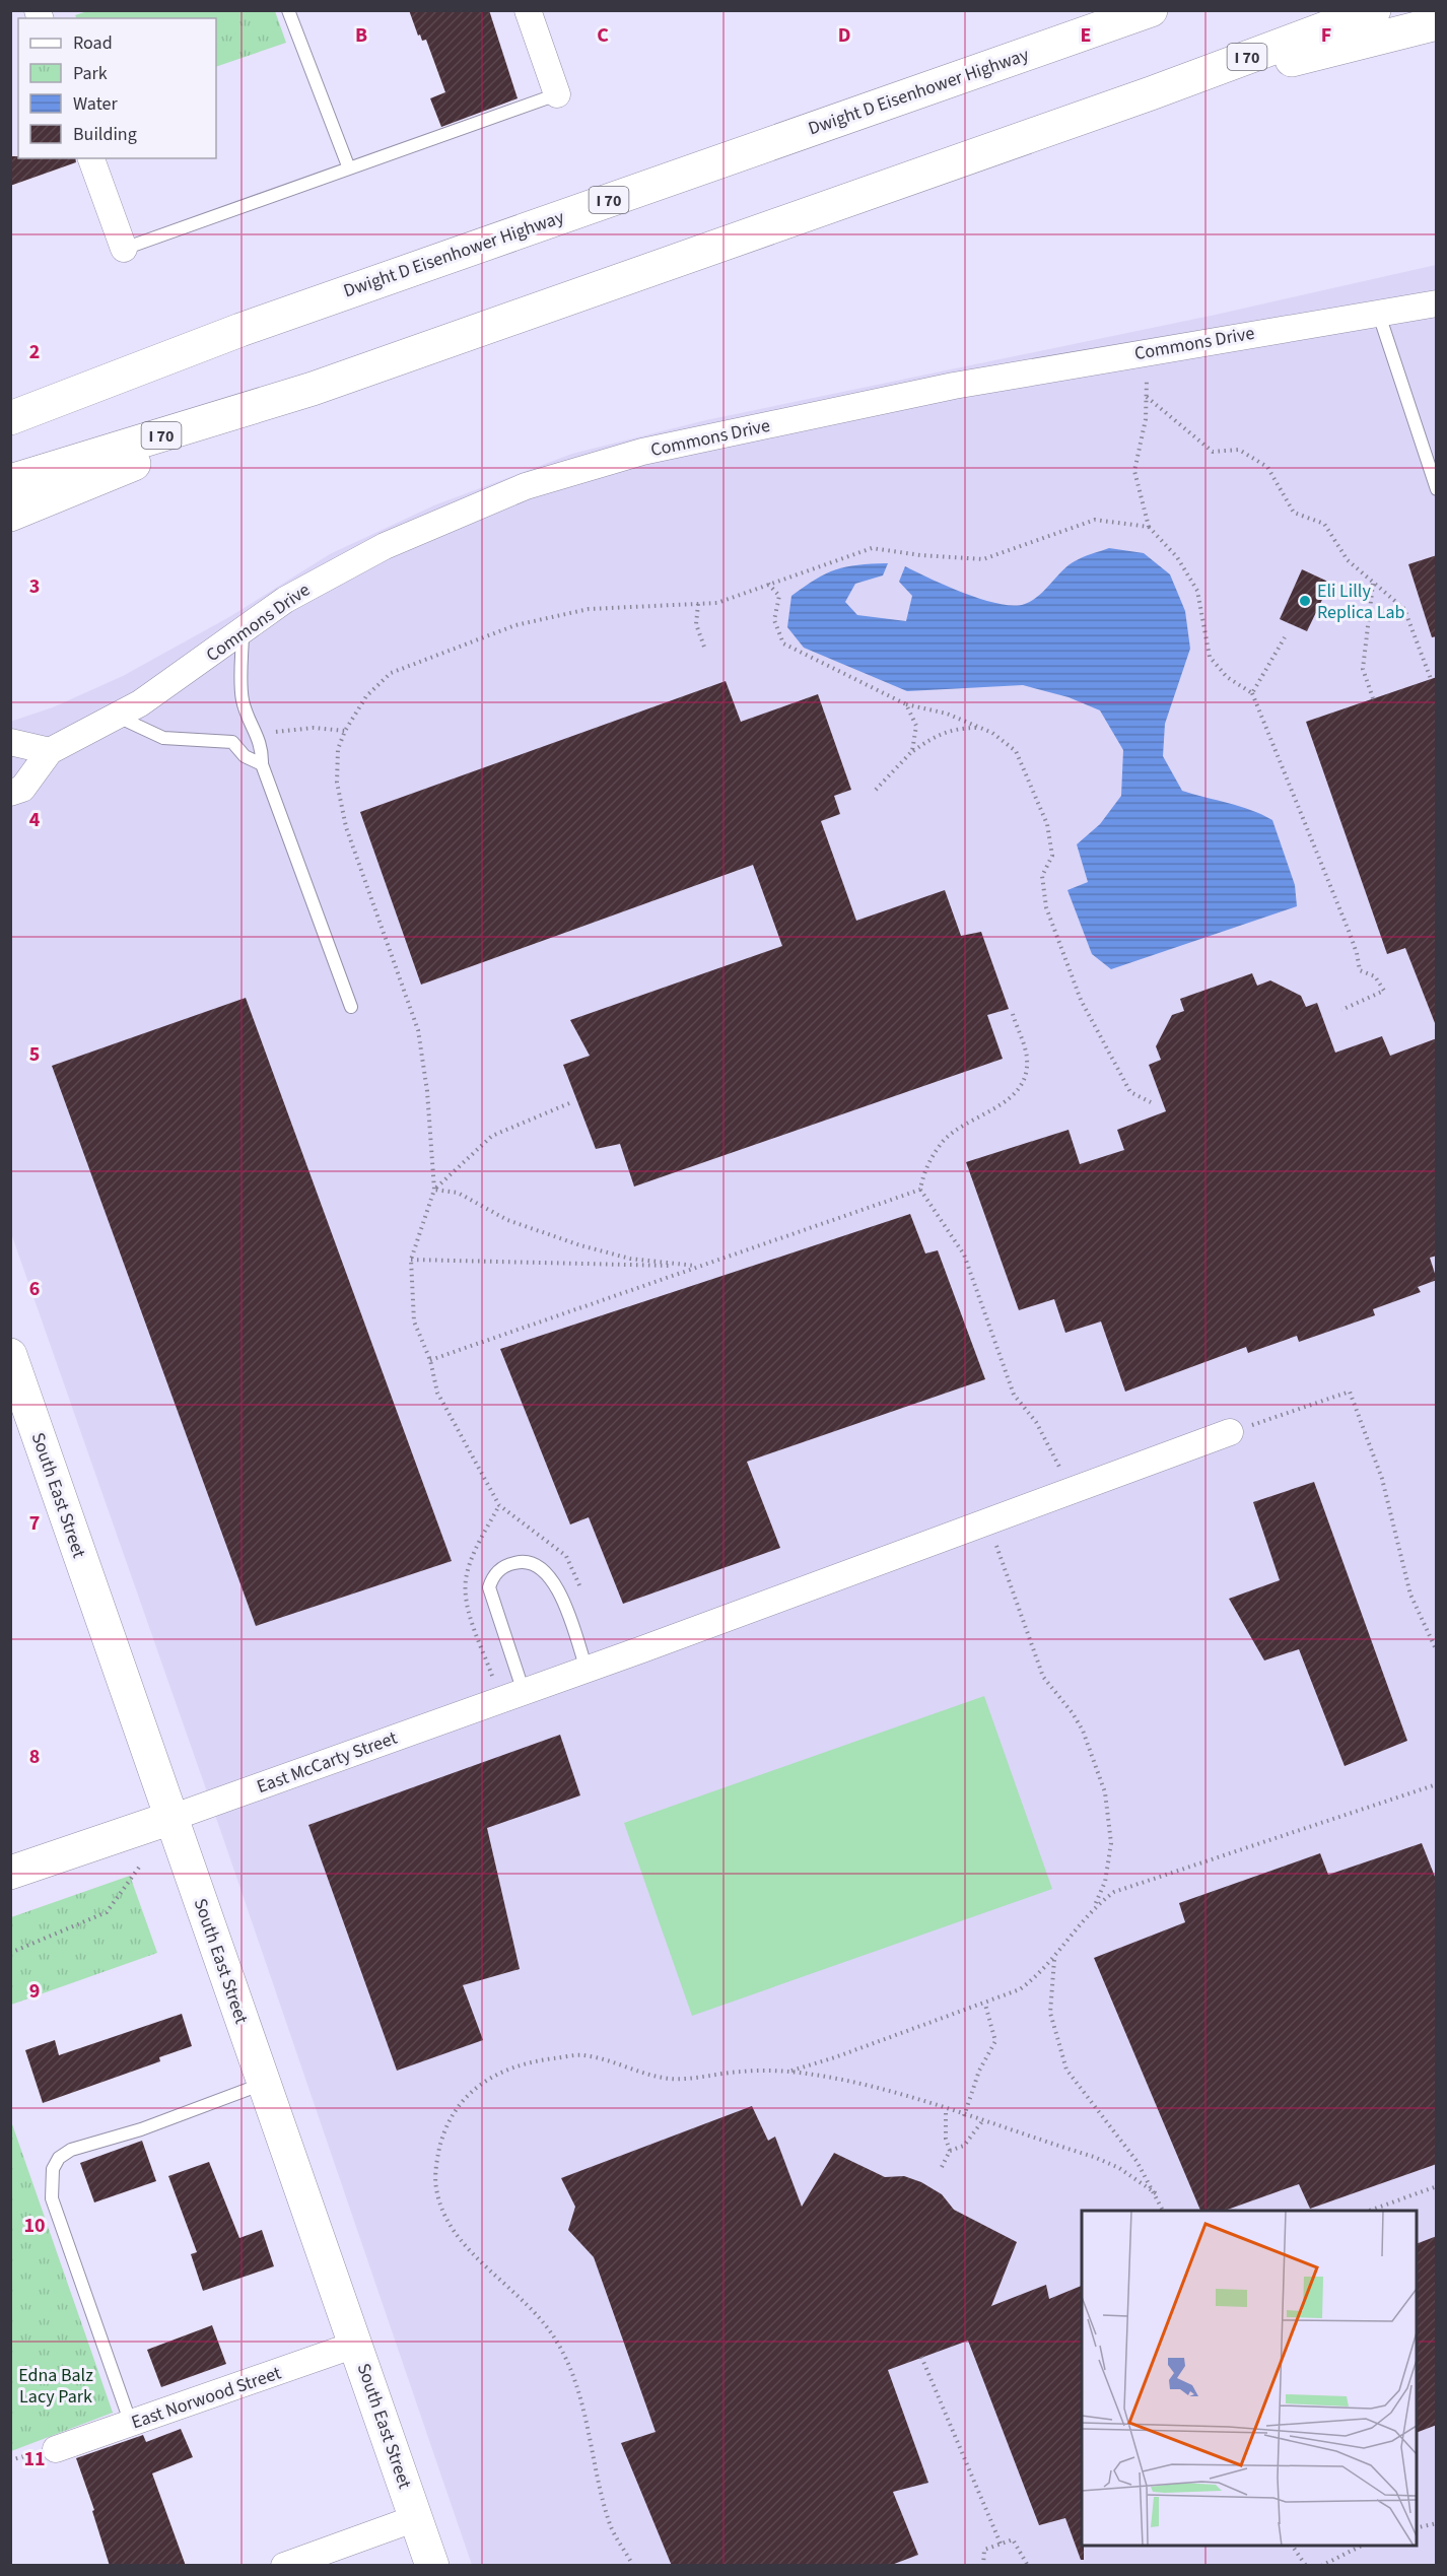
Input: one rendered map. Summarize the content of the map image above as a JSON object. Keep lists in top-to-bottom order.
{
  "streets": {
    "main road": [
      "I 70",
      "Dwight D Eisenhower Highway",
      "South East Street",
      "East McCarty Street"
    ],
    "street": ["Commons Drive", "East Norwood Street"]
  },
  "crossings": [
    ["I 70", "Dwight D Eisenhower Highway"],
    ["South East Street", "East McCarty Street"],
    ["South East Street", "East Norwood Street"]
  ],
  "parks": ["Edna Balz Lacy Park"],
  "places": ["Eli Lilly Replica Lab"],
  "legend": [
    "Road",
    "Park",
    "Water",
    "Building"
  ],
  "grid": {
    "columns": [
      "B",
      "C",
      "D",
      "E",
      "F"
    ],
    "rows": [
      "2",
      "3",
      "4",
      "5",
      "6",
      "7",
      "8",
      "9",
      "10",
      "11"
    ]
  }
}
